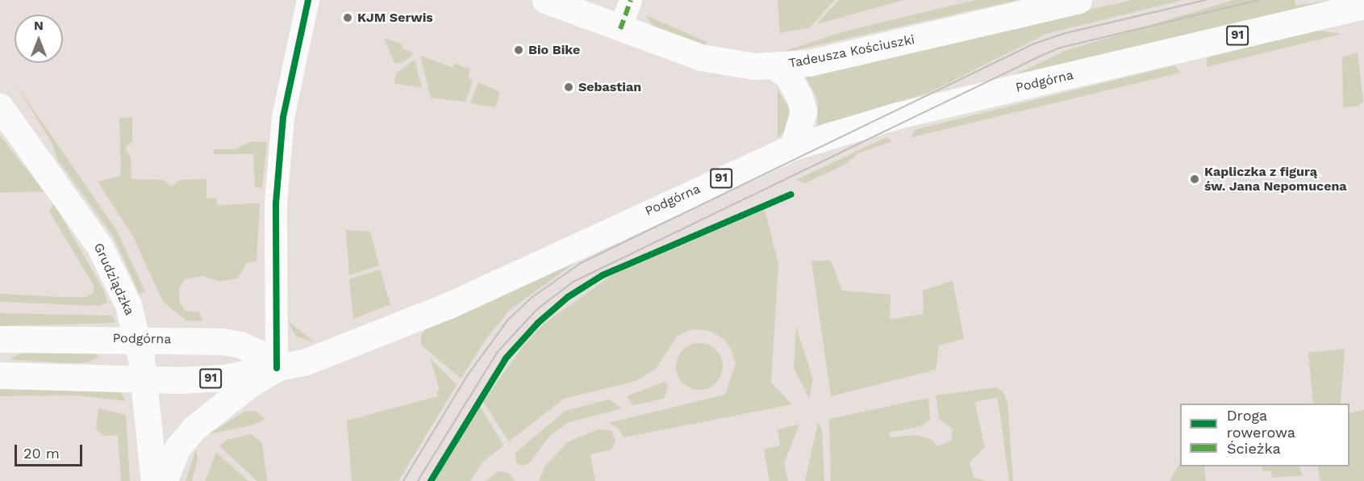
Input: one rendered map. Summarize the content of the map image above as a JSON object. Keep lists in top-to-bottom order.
{
  "streets": {
    "main road": [
      "91",
      "Tadeusza Kościuszki",
      "Podgórna",
      "Grudziądzka"
    ]
  },
  "crossings": [
    ["Podgórna", "Grudziądzka"]
  ],
  "places": [
    "KJM Serwis",
    "Bio Bike",
    "Sebastian",
    "Kapliczka z figurą św. Jana Nepomucena"
  ],
  "legend": ["Droga rowerowa", "Ścieżka"],
  "scale_bar": "20 m",
  "north": "top"
}
